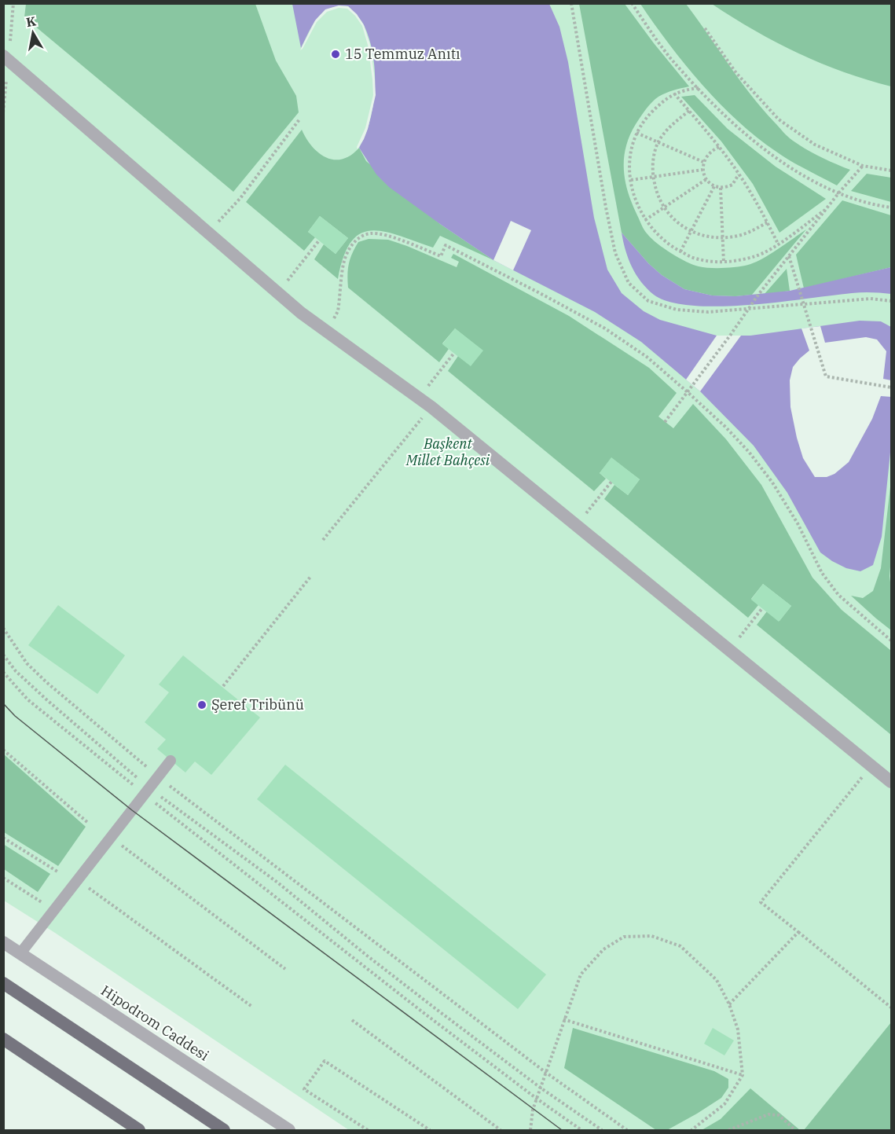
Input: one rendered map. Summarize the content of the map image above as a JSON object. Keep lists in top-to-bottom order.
{
  "streets": {
    "street": ["Hipodrom Caddesi"]
  },
  "parks": ["Başkent Millet Bahçesi"],
  "places": ["15 Temmuz Anıtı", "Şeref Tribünü"],
  "north": "top"
}
